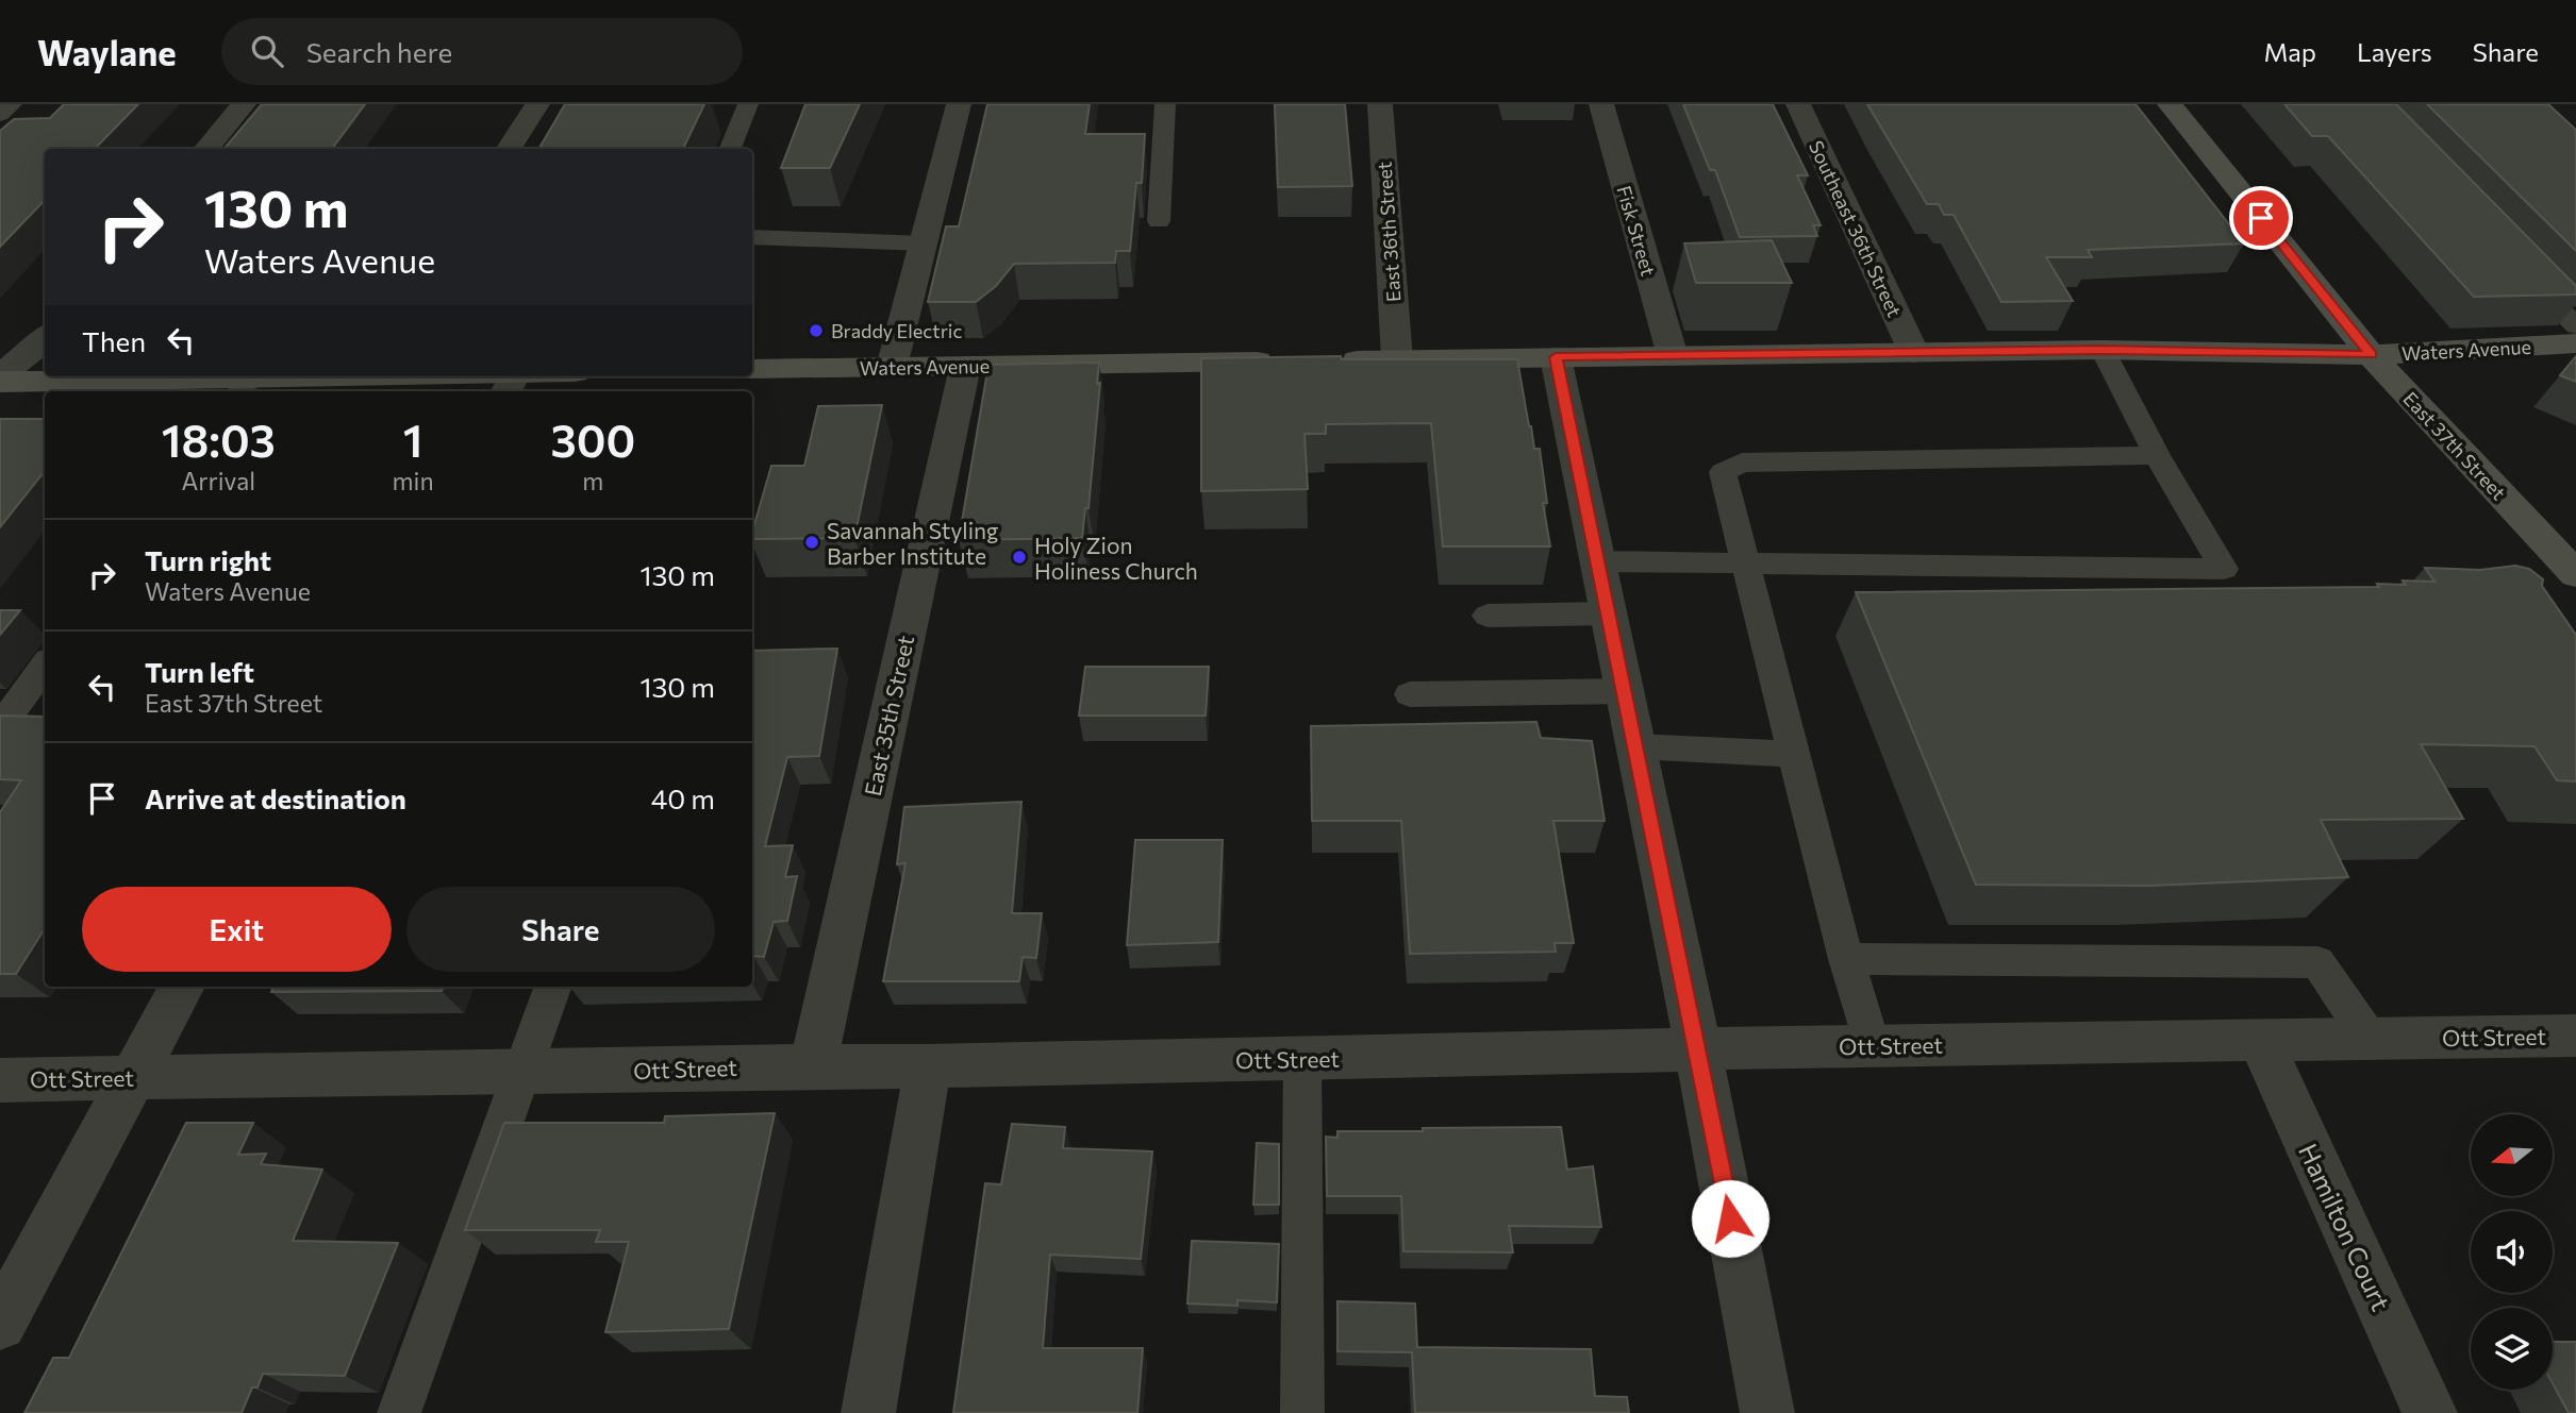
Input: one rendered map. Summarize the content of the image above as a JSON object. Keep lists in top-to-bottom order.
{
  "streets": {
    "main road": ["Waters Avenue", "East 37th Street"],
    "street": [
      "Southeast 36th Street",
      "Fisk Street",
      "East 36th Street",
      "East 35th Street",
      "Ott Street",
      "Hamilton Court"
    ]
  },
  "crossings": [
    ["Southeast 36th Street", "Waters Avenue"],
    ["Fisk Street", "Waters Avenue"],
    ["East 36th Street", "Waters Avenue"],
    ["Waters Avenue", "East 37th Street"],
    ["Waters Avenue", "East 35th Street"],
    ["East 35th Street", "Ott Street"],
    ["Ott Street", "Hamilton Court"]
  ],
  "places": ["Braddy Electric", "Savannah Styling Barber Institute", "Holy Zion Holiness Church"],
  "north": "left",
  "page": {
    "header": "Waylane",
    "search": "Search here",
    "nav": ["Map", "Layers", "Share"],
    "turn": ["130 m", "Waters Avenue"],
    "then": "Then",
    "eta": [
      "18:03",
      "Arrival",
      "1",
      "min",
      "300",
      "m"
    ],
    "list": [
      {
        "name": "Turn right",
        "note": "Waters Avenue",
        "value": "130 m"
      },
      {
        "name": "Turn left",
        "note": "East 37th Street",
        "value": "130 m"
      },
      {
        "name": "Arrive at destination",
        "value": "40 m"
      }
    ],
    "buttons": ["Exit", "Share"]
  }
}
